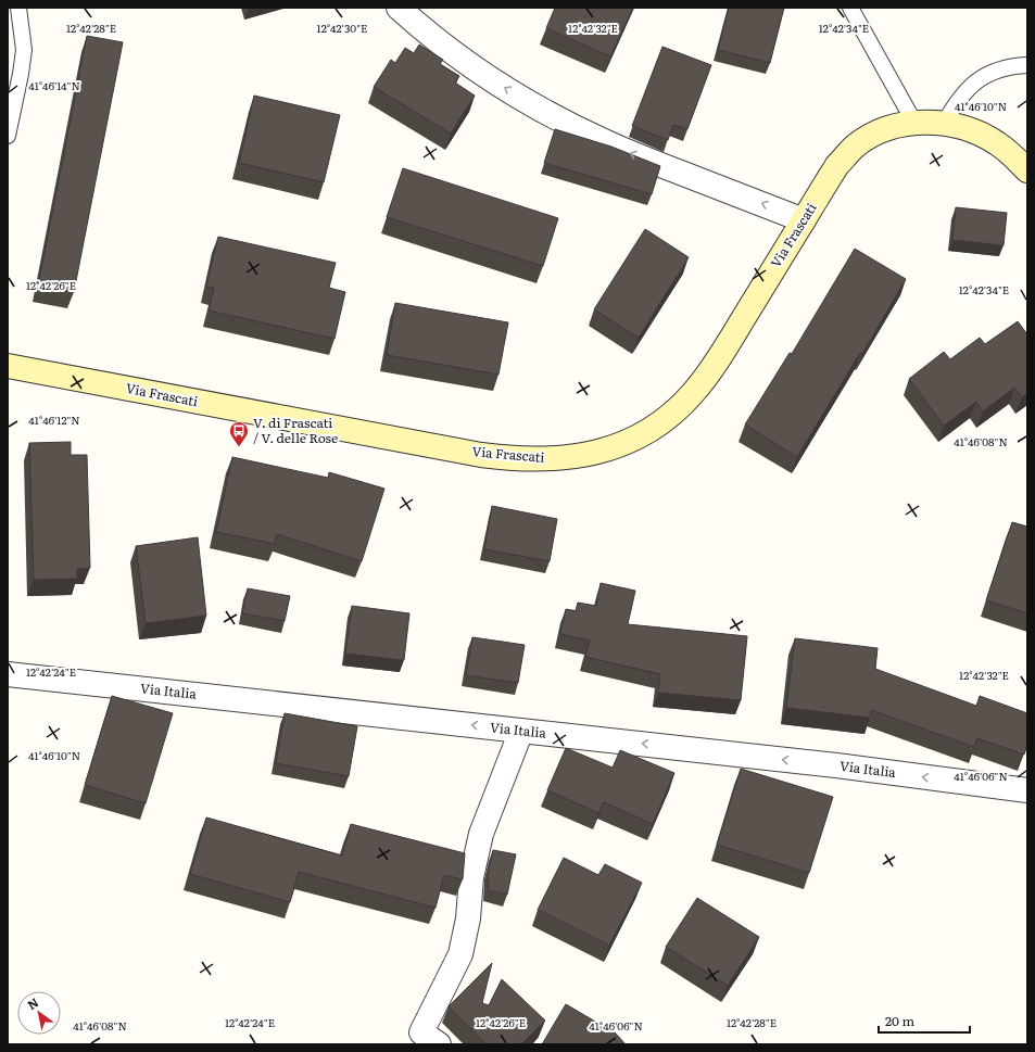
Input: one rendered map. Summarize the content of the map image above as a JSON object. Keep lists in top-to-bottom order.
{
  "streets": {
    "main road": ["Via Frascati"],
    "street": ["Via Italia"]
  },
  "one_way": ["Via Italia"],
  "places": {
    "bus stop": ["V. di Frascati / V. delle Rose"]
  },
  "scale_bar": "20 m",
  "north": "top left",
  "coordinates": [
    "12°42'28\"E",
    "12°42'30\"E",
    "12°42'32\"E",
    "12°42'34\"E",
    "41°46'14\"N",
    "41°46'10\"N",
    "12°42'26\"E",
    "41°46'12\"N",
    "41°46'08\"N",
    "12°42'24\"E",
    "41°46'06\"N"
  ]
}
